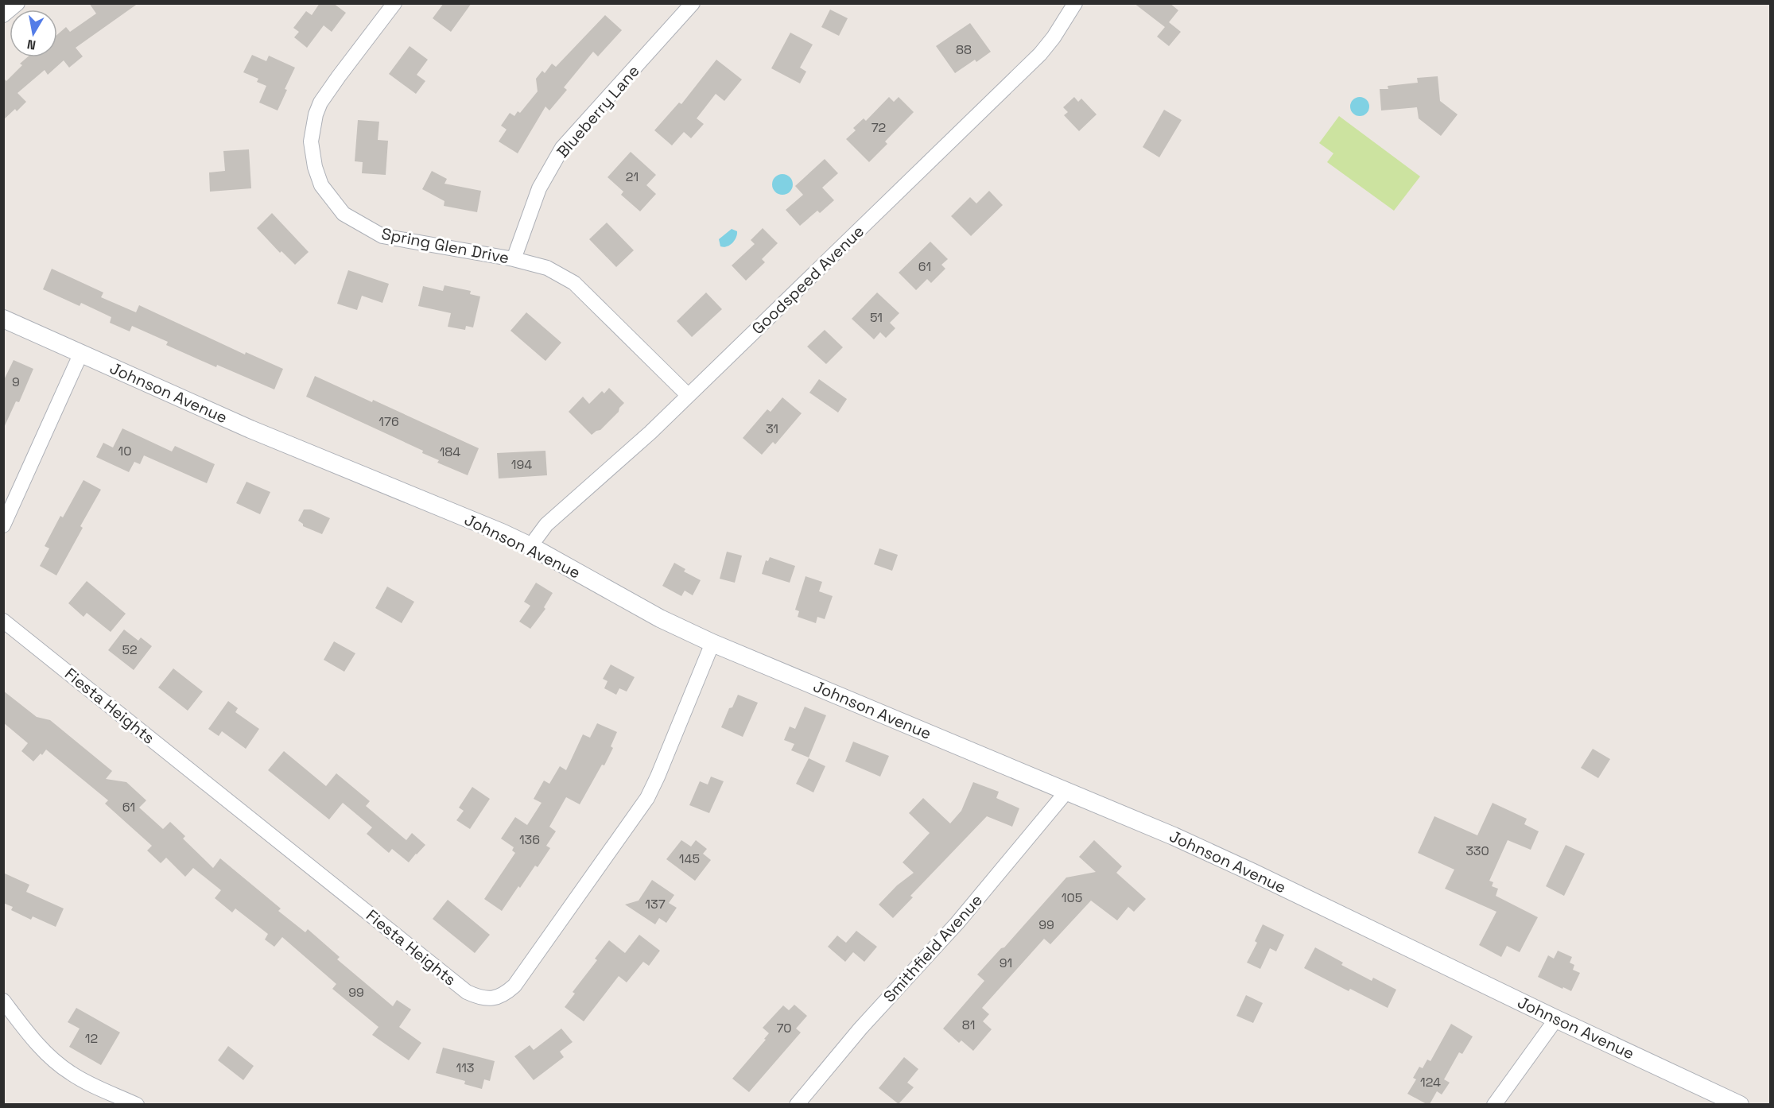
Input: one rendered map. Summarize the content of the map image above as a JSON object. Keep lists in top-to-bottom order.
{
  "streets": {
    "street": [
      "Blueberry Lane",
      "Spring Glen Drive",
      "Goodspeed Avenue",
      "Johnson Avenue",
      "Fiesta Heights",
      "Smithfield Avenue"
    ]
  },
  "crossings": [
    ["Blueberry Lane", "Spring Glen Drive"],
    ["Spring Glen Drive", "Goodspeed Avenue"],
    ["Goodspeed Avenue", "Johnson Avenue"],
    ["Johnson Avenue", "Fiesta Heights"],
    ["Johnson Avenue", "Smithfield Avenue"]
  ],
  "house_numbers": [
    "88",
    "72",
    "21",
    "61",
    "51",
    "9",
    "176",
    "31",
    "10",
    "184",
    "194",
    "52",
    "61",
    "136",
    "330",
    "145",
    "105",
    "137",
    "99",
    "91",
    "99",
    "81",
    "70",
    "12",
    "113",
    "124"
  ],
  "north": "bottom"
}
